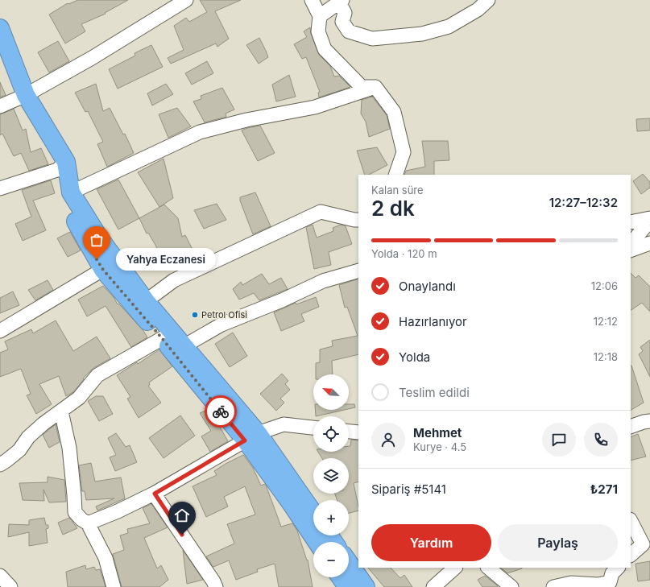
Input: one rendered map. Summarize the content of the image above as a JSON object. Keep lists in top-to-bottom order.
{
  "places": ["Yahya Eczanesi", "Petrol Ofisi"],
  "north": "top left",
  "page": {
    "heading": ["2 dk", "Kalan süre", "12:27–12:32"],
    "panel": [
      "Mehmet",
      "Kurye · 4.5",
      "Sipariş #5141",
      "₺271"
    ],
    "bar": "Yolda · 120 m",
    "bubble": "Yahya Eczanesi",
    "list": [
      ["Onaylandı", "12:06"],
      ["Hazırlanıyor", "12:12"],
      ["Yolda", "12:18"],
      "Teslim edildi"
    ],
    "map_buttons": ["+", "−"],
    "buttons": ["Yardım", "Paylaş"]
  }
}
